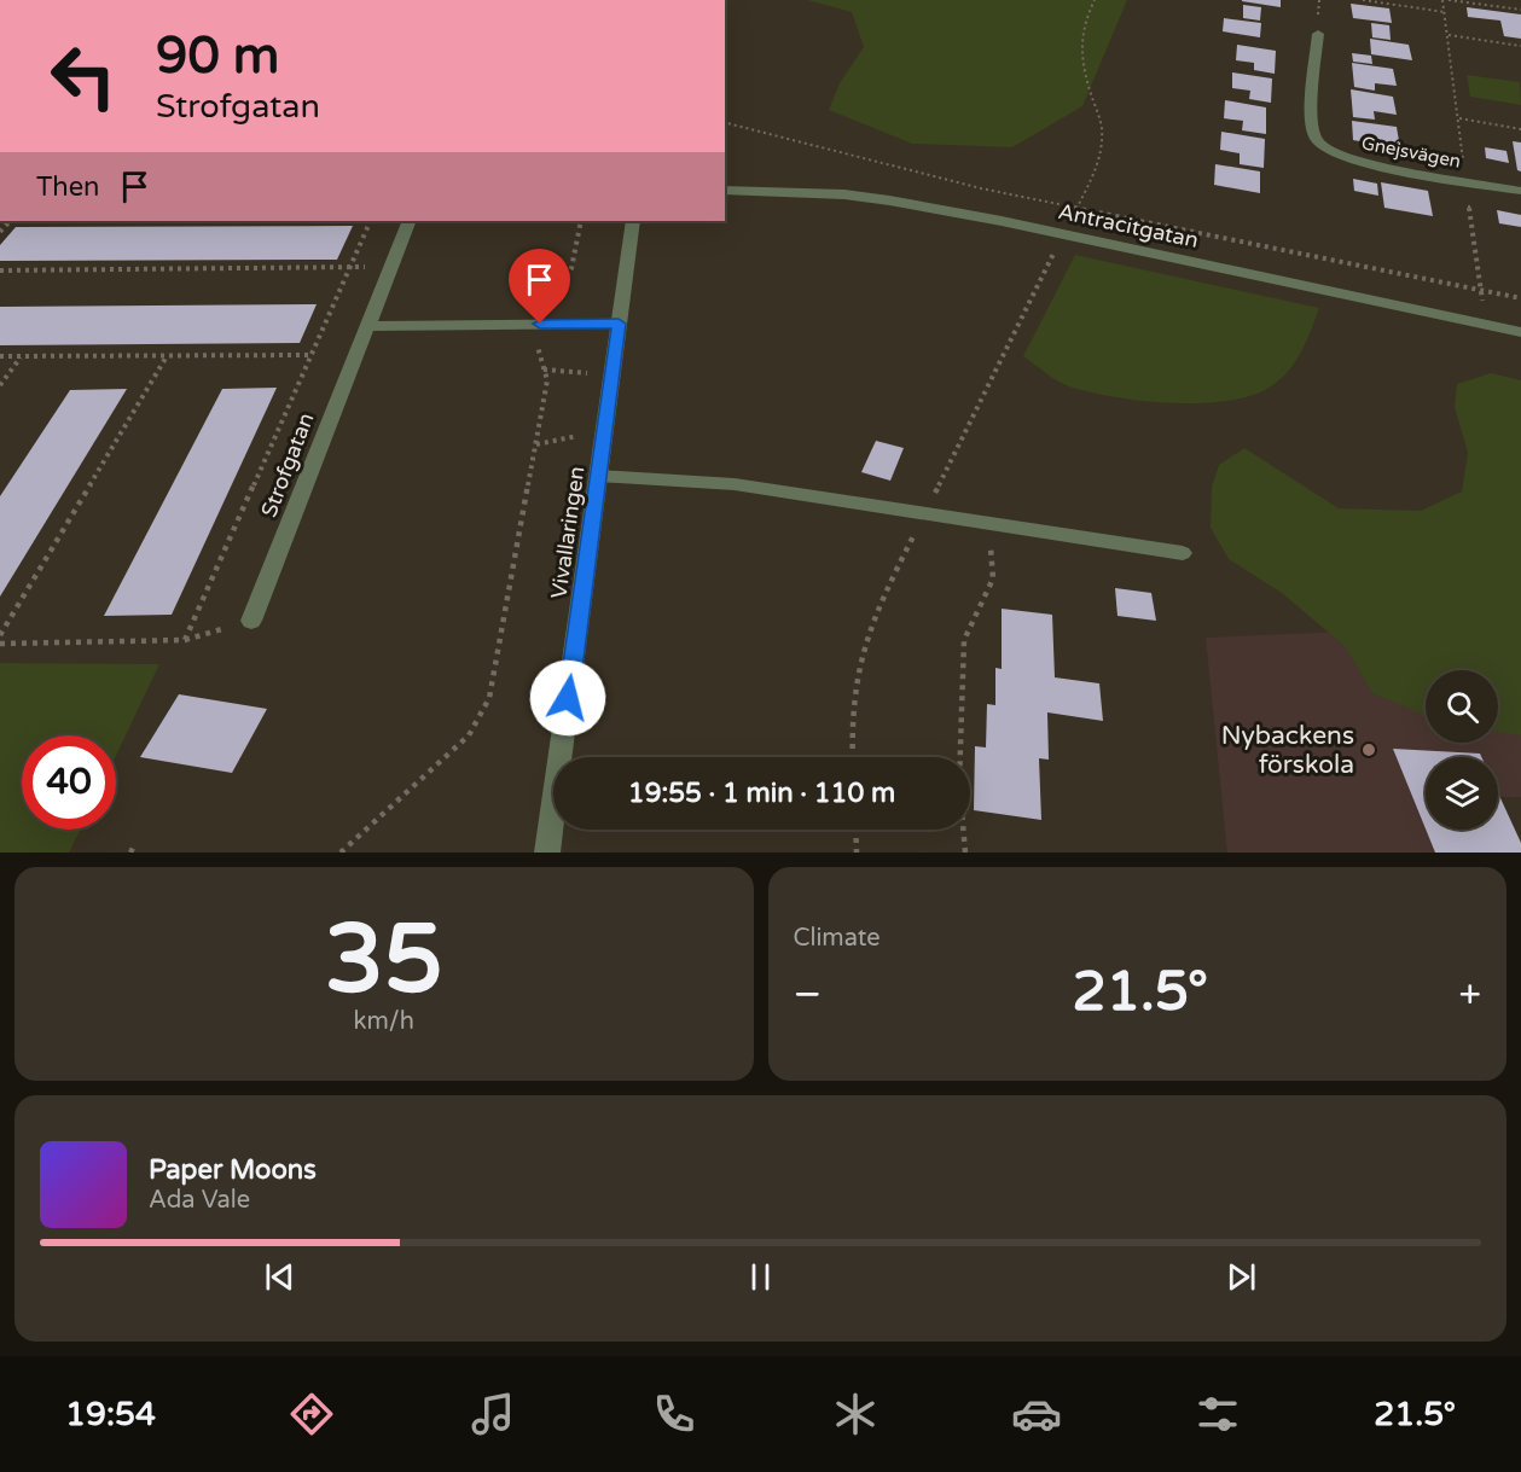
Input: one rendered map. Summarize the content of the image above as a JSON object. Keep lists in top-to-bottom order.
{
  "streets": {
    "street": [
      "Gnejsvägen",
      "Antracitgatan",
      "Strofgatan",
      "Vivallaringen"
    ]
  },
  "places": ["Nybackens förskola"],
  "page": {
    "turn": ["90 m", "Strofgatan"],
    "then": "Then",
    "limit": "40",
    "trip": "19:55 · 1 min · 110 m",
    "tile": [
      ["35", "km/h"],
      "Climate"
    ],
    "heat": ["−", "21.5°", "+"],
    "song": ["Paper Moons", "Ada Vale"],
    "tabs": ["19:54", "21.5°"]
  }
}
